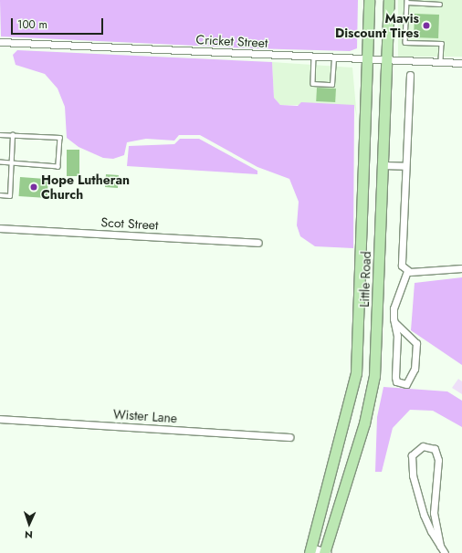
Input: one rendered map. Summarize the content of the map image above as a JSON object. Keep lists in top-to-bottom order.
{
  "streets": {
    "main road": ["Little Road"],
    "street": ["Cricket Street", "Scot Street", "Wister Lane"]
  },
  "crossings": [
    ["Cricket Street", "Little Road"]
  ],
  "places": ["Mavis Discount Tires", "Hope Lutheran Church"],
  "scale_bar": "100 m",
  "north": "bottom"
}
